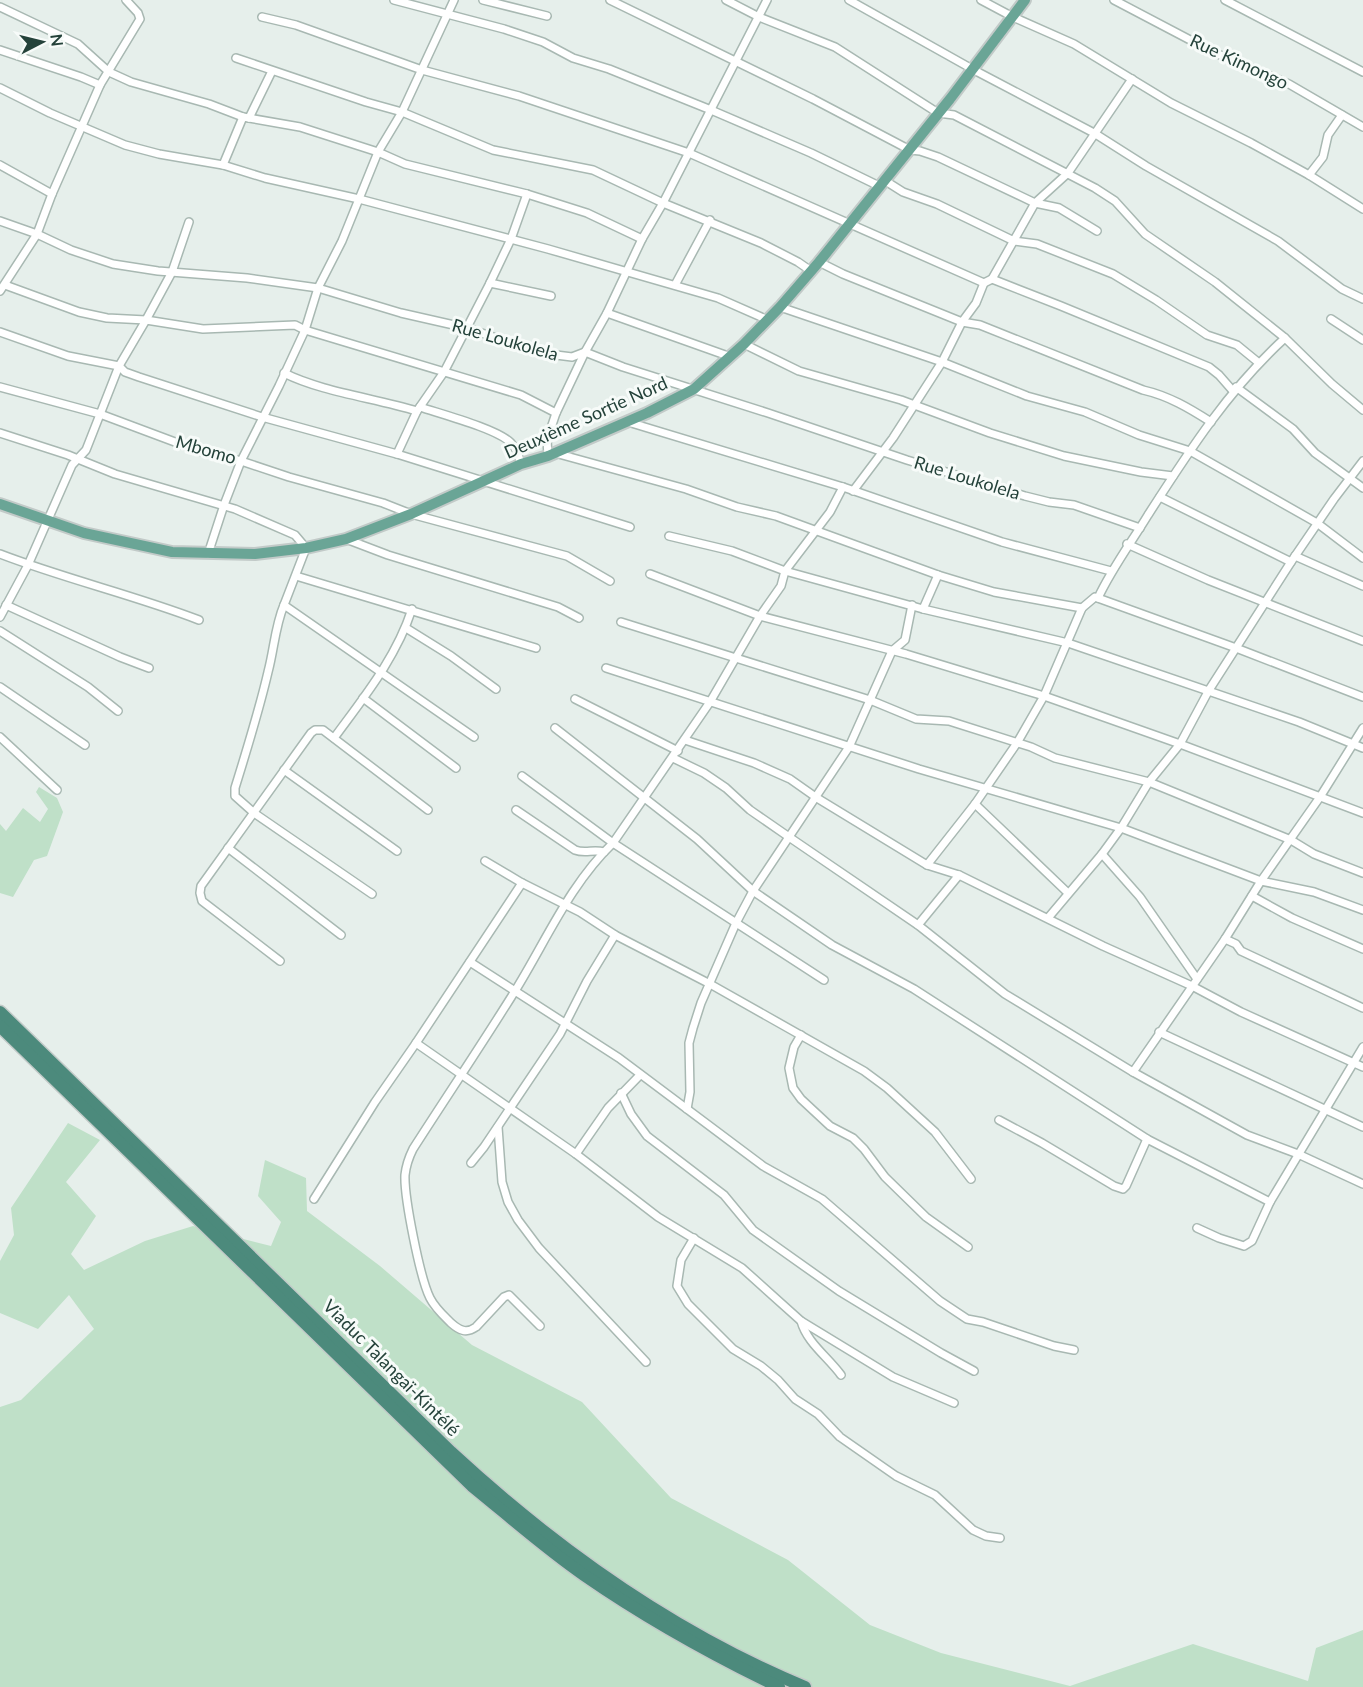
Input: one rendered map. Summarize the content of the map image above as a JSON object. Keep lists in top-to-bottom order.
{
  "streets": {
    "highway": ["Viaduc Talangaï-Kintélé"],
    "main road": ["Deuxième Sortie Nord"],
    "street": ["Rue Kimongo", "Rue Loukolela", "Mbomo"]
  },
  "crossings": [
    ["Rue Loukolela", "Deuxième Sortie Nord"],
    ["Deuxième Sortie Nord", "Mbomo"]
  ],
  "north": "right"
}
